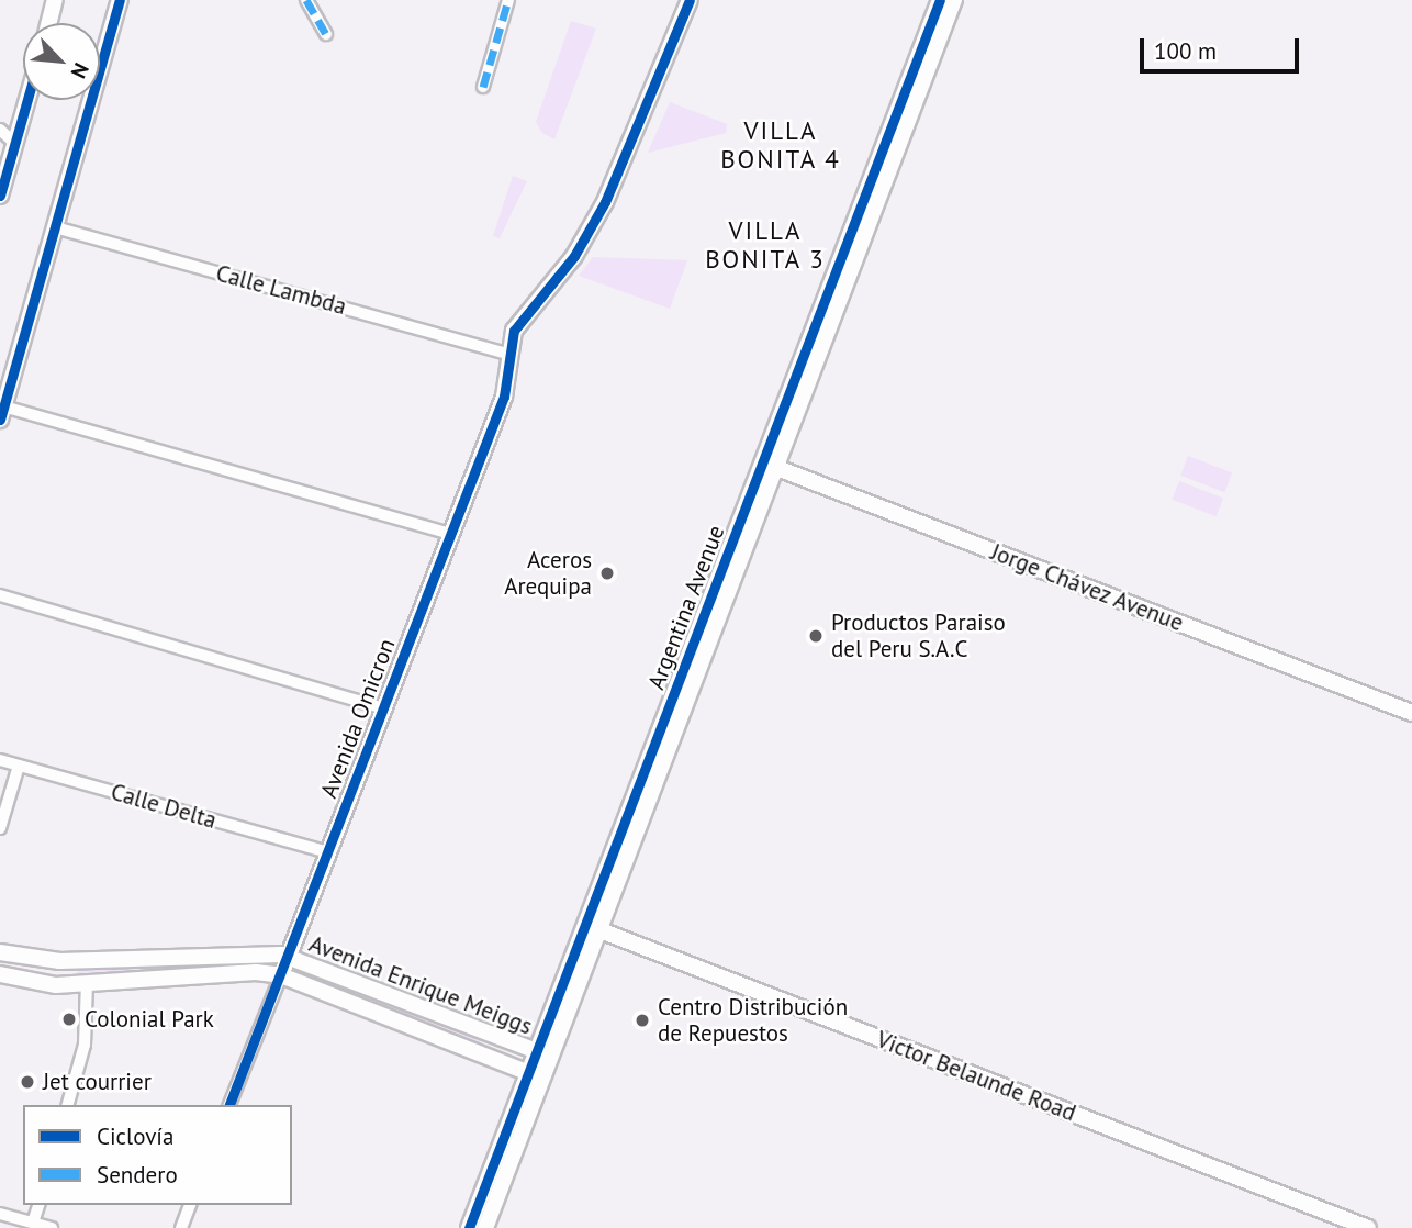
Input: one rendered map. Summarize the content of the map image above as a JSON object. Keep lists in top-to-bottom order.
{
  "streets": {
    "main road": [
      "Jorge Chávez Avenue",
      "Argentina Avenue",
      "Avenida Omicron",
      "Avenida Enrique Meiggs",
      "Victor Belaunde Road"
    ],
    "street": ["Calle Lambda", "Calle Delta"]
  },
  "crossings": [
    ["Calle Lambda", "Avenida Omicron"],
    ["Jorge Chávez Avenue", "Argentina Avenue"],
    ["Argentina Avenue", "Avenida Enrique Meiggs"],
    ["Argentina Avenue", "Victor Belaunde Road"],
    ["Avenida Omicron", "Calle Delta"],
    ["Avenida Omicron", "Avenida Enrique Meiggs"]
  ],
  "districts": ["VILLA BONITA 4", "VILLA BONITA 3"],
  "places": [
    "Aceros Arequipa",
    "Productos Paraiso del Peru S.A.C",
    "Colonial Park",
    "Centro Distribución de Repuestos",
    "Jet courrier"
  ],
  "legend": ["Ciclovía", "Sendero"],
  "scale_bar": "100 m",
  "north": "bottom right"
}
